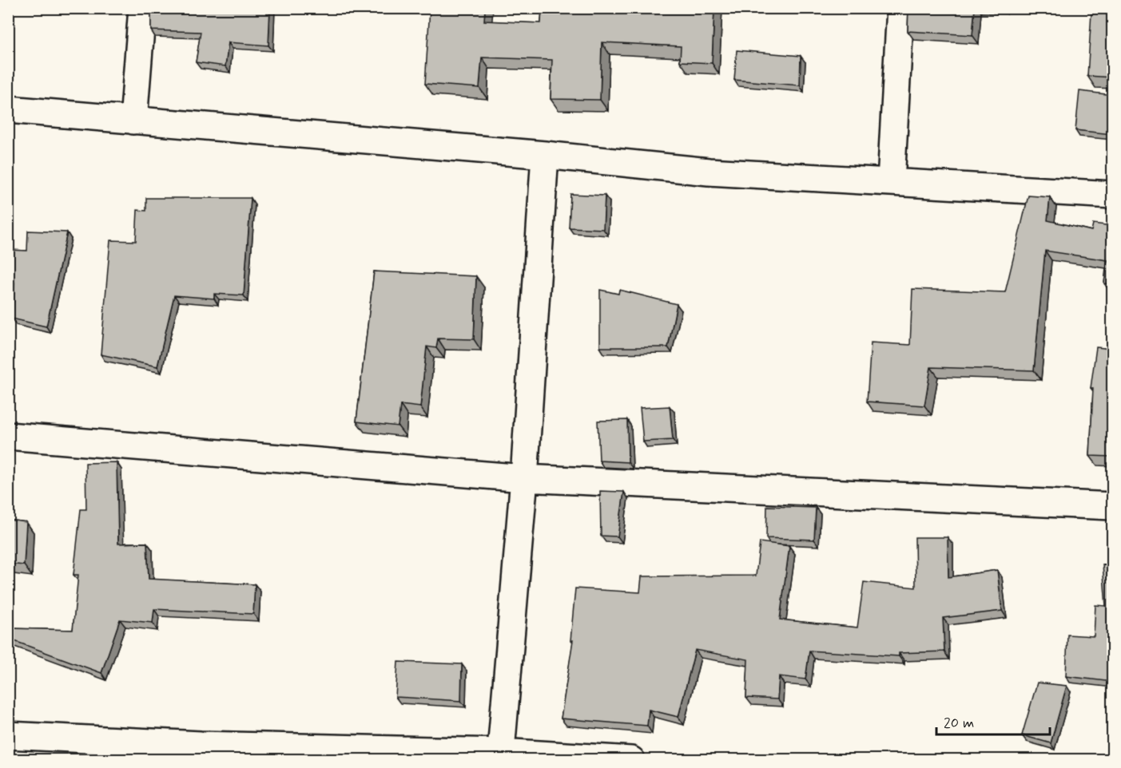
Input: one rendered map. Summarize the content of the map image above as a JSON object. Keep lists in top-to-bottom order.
{
  "scale_bar": "20 m"
}
